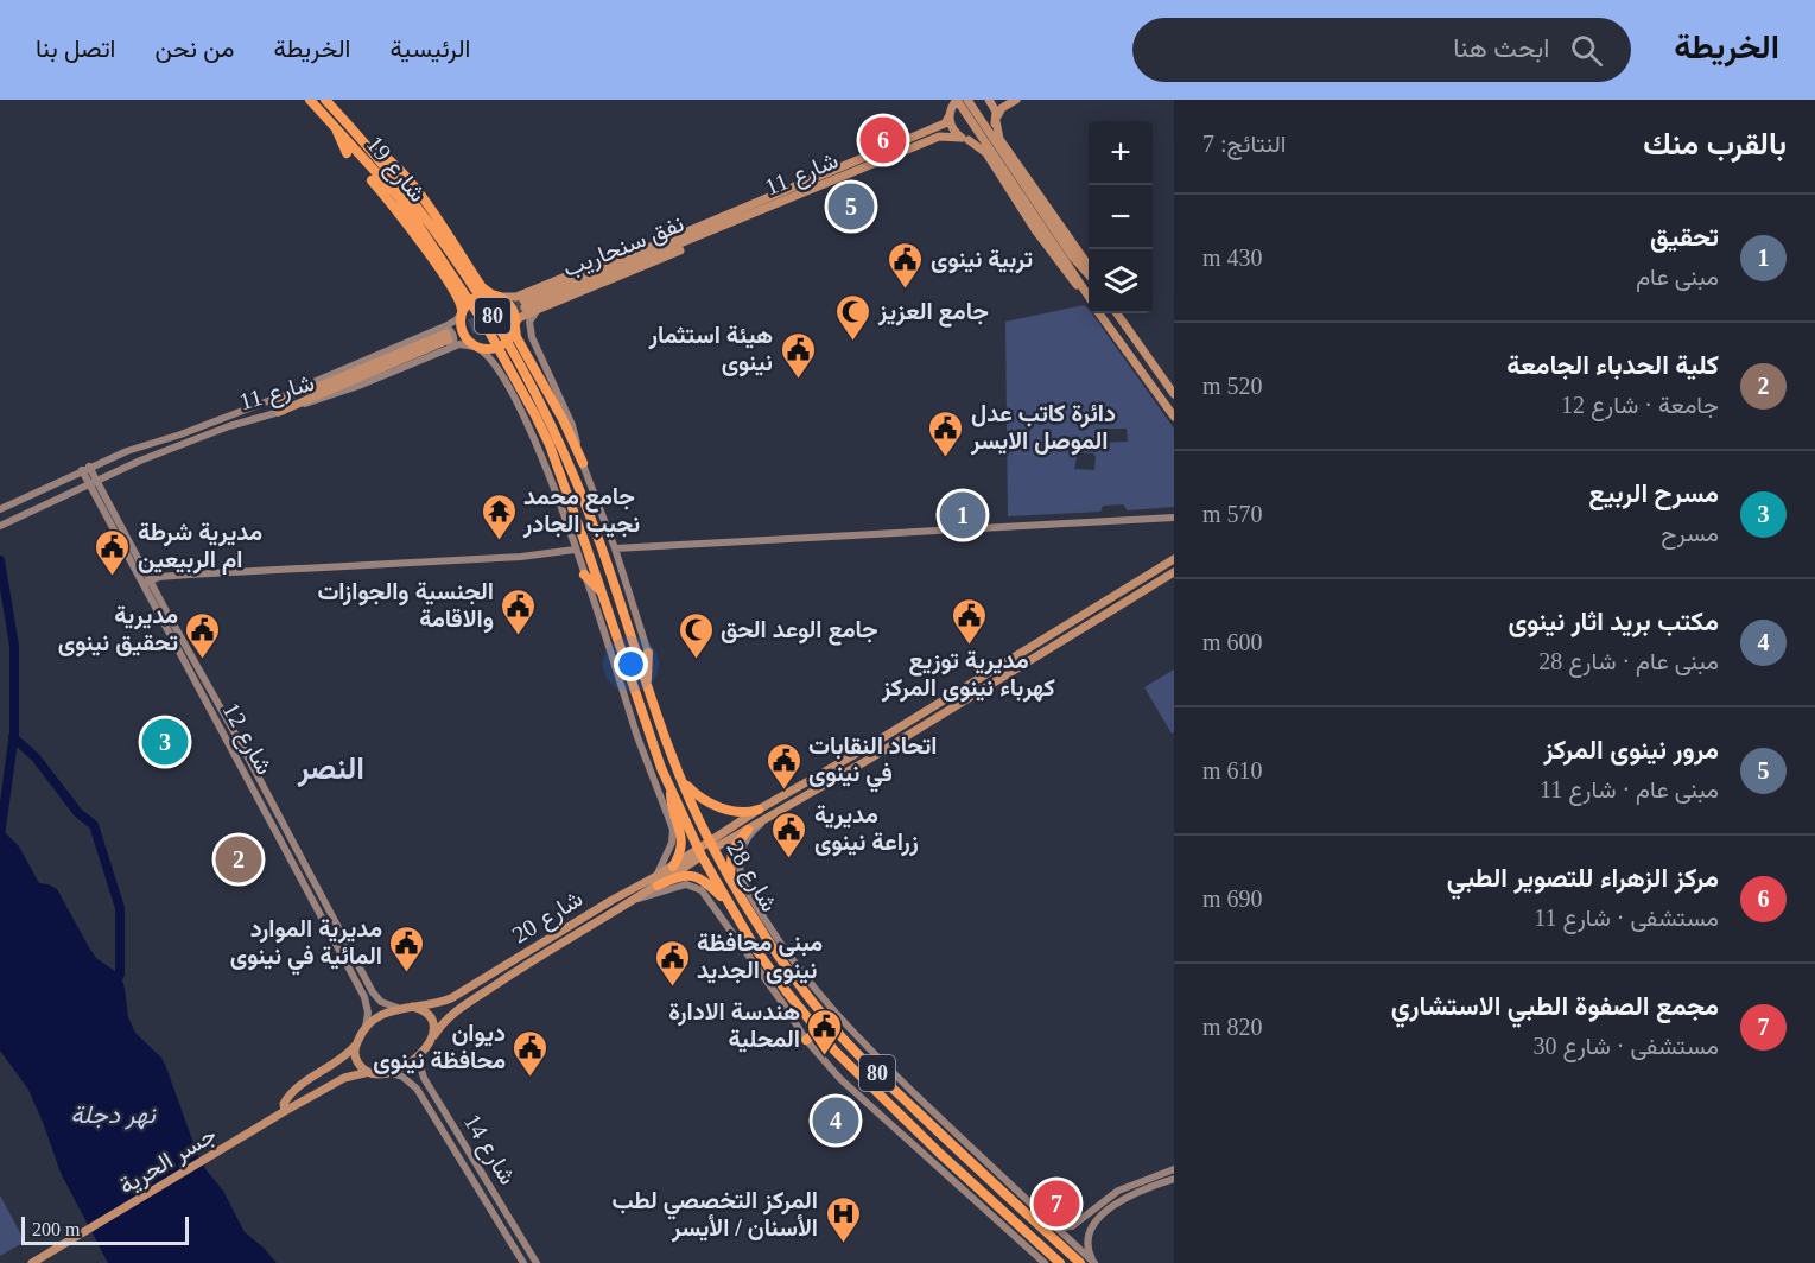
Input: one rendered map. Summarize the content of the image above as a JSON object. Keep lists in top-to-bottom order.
{
  "streets": {
    "highway": ["شارع 19", "80", "شارع 28"],
    "main road": [
      "شارع 11",
      "نفق سنحاريب",
      "شارع 12",
      "شارع 20",
      "شارع 14",
      "جسر الحرية"
    ]
  },
  "crossings": [
    ["شارع 19", "شارع 28"],
    ["شارع 11", "نفق سنحاريب"],
    ["شارع 11", "شارع 12"],
    ["شارع 12", "شارع 20"],
    ["شارع 12", "شارع 14"],
    ["شارع 12", "جسر الحرية"],
    ["شارع 28", "شارع 20"],
    ["شارع 20", "شارع 14"],
    ["شارع 20", "جسر الحرية"],
    ["شارع 14", "جسر الحرية"]
  ],
  "districts": ["النصر"],
  "water": ["نهر دجلة"],
  "places": {
    "public building": [
      "تربية نينوى",
      "هيئة استثمار نينوى",
      "دائرة كاتب عدل الموصل الايسر",
      "مديرية شرطة ام الربيعين",
      "الجنسية والجوازات والاقامة",
      "مديرية توزيع كهرباء نينوى المركز",
      "مديرية تحقيق نينوى",
      "اتحاد النقابات في نينوى",
      "مديرية زراعة نينوى",
      "مديرية الموارد المائية في نينوى",
      "مبنى محافظة نينوى الجديد",
      "هندسة الادارة المحلية",
      "ديوان محافظة نينوى"
    ],
    "mosque": ["جامع العزيز", "جامع الوعد الحق"],
    "temple": ["جامع محمد نجيب الجادر"],
    "hospital": ["المركز التخصصي لطب الأسنان / الأيسر"]
  },
  "scale_bar": "200 m",
  "page": {
    "header": "الخريطة",
    "search": "ابحث هنا",
    "nav": [
      "الرئيسية",
      "الخريطة",
      "من نحن",
      "اتصل بنا"
    ],
    "heading": ["بالقرب منك", "النتائج: 7"],
    "pins": [
      "6",
      "5",
      "1",
      "3",
      "2",
      "4",
      "7"
    ],
    "map_buttons": ["+", "−"],
    "list": [
      {
        "mark": "1",
        "name": "تحقيق",
        "note": "مبنى عام",
        "value": "430 m"
      },
      {
        "mark": "2",
        "name": "كلية الحدباء الجامعة",
        "note": "جامعة · شارع 12",
        "value": "520 m"
      },
      {
        "mark": "3",
        "name": "مسرح الربيع",
        "note": "مسرح",
        "value": "570 m"
      },
      {
        "mark": "4",
        "name": "مكتب بريد اثار نينوى",
        "note": "مبنى عام · شارع 28",
        "value": "600 m"
      },
      {
        "mark": "5",
        "name": "مرور نينوى المركز",
        "note": "مبنى عام · شارع 11",
        "value": "610 m"
      },
      {
        "mark": "6",
        "name": "مركز الزهراء للتصوير الطبي",
        "note": "مستشفى · شارع 11",
        "value": "690 m"
      },
      {
        "mark": "7",
        "name": "مجمع الصفوة الطبي الاستشاري",
        "note": "مستشفى · شارع 30",
        "value": "820 m"
      }
    ],
    "scale": "200 m"
  }
}
